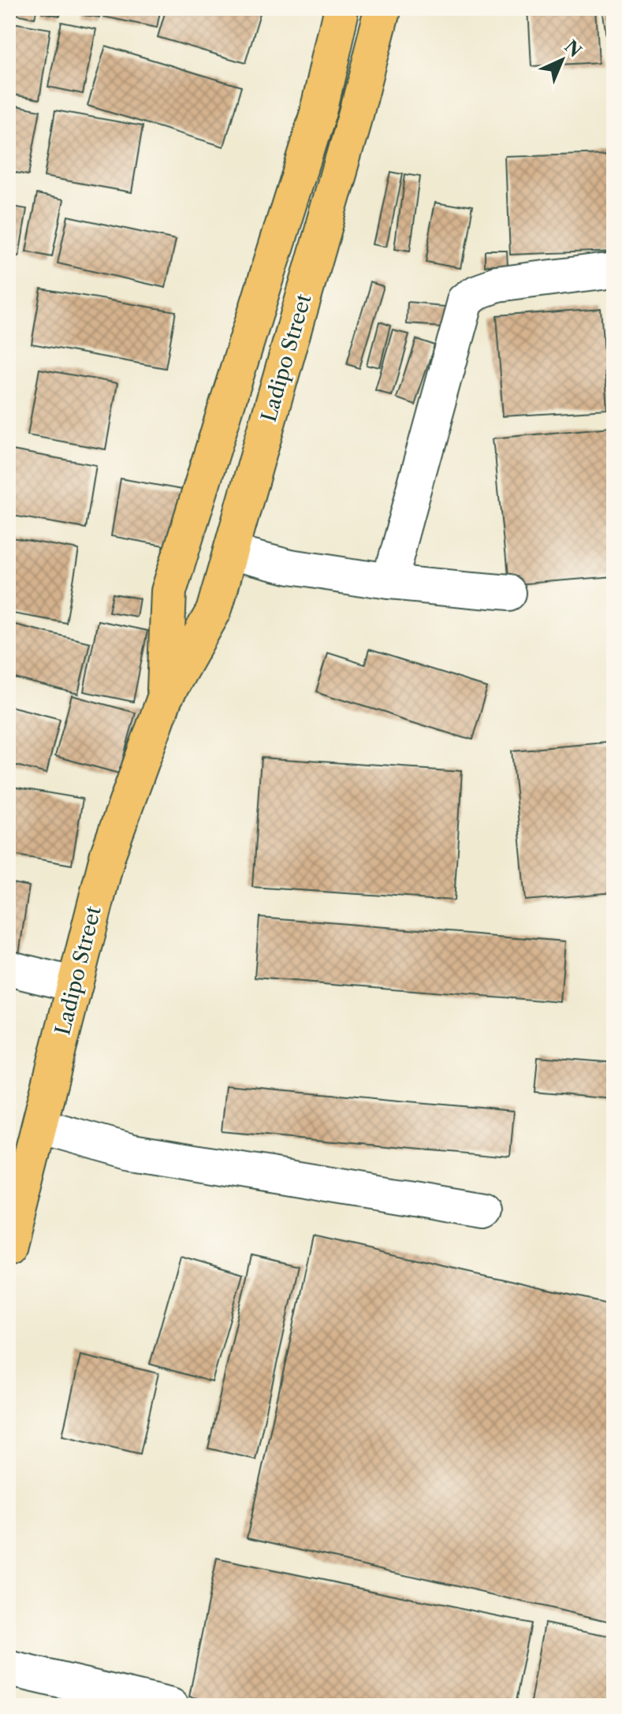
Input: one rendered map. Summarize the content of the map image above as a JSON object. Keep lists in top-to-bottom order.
{
  "streets": {
    "main road": ["Ladipo Street"]
  },
  "north": "top right"
}
